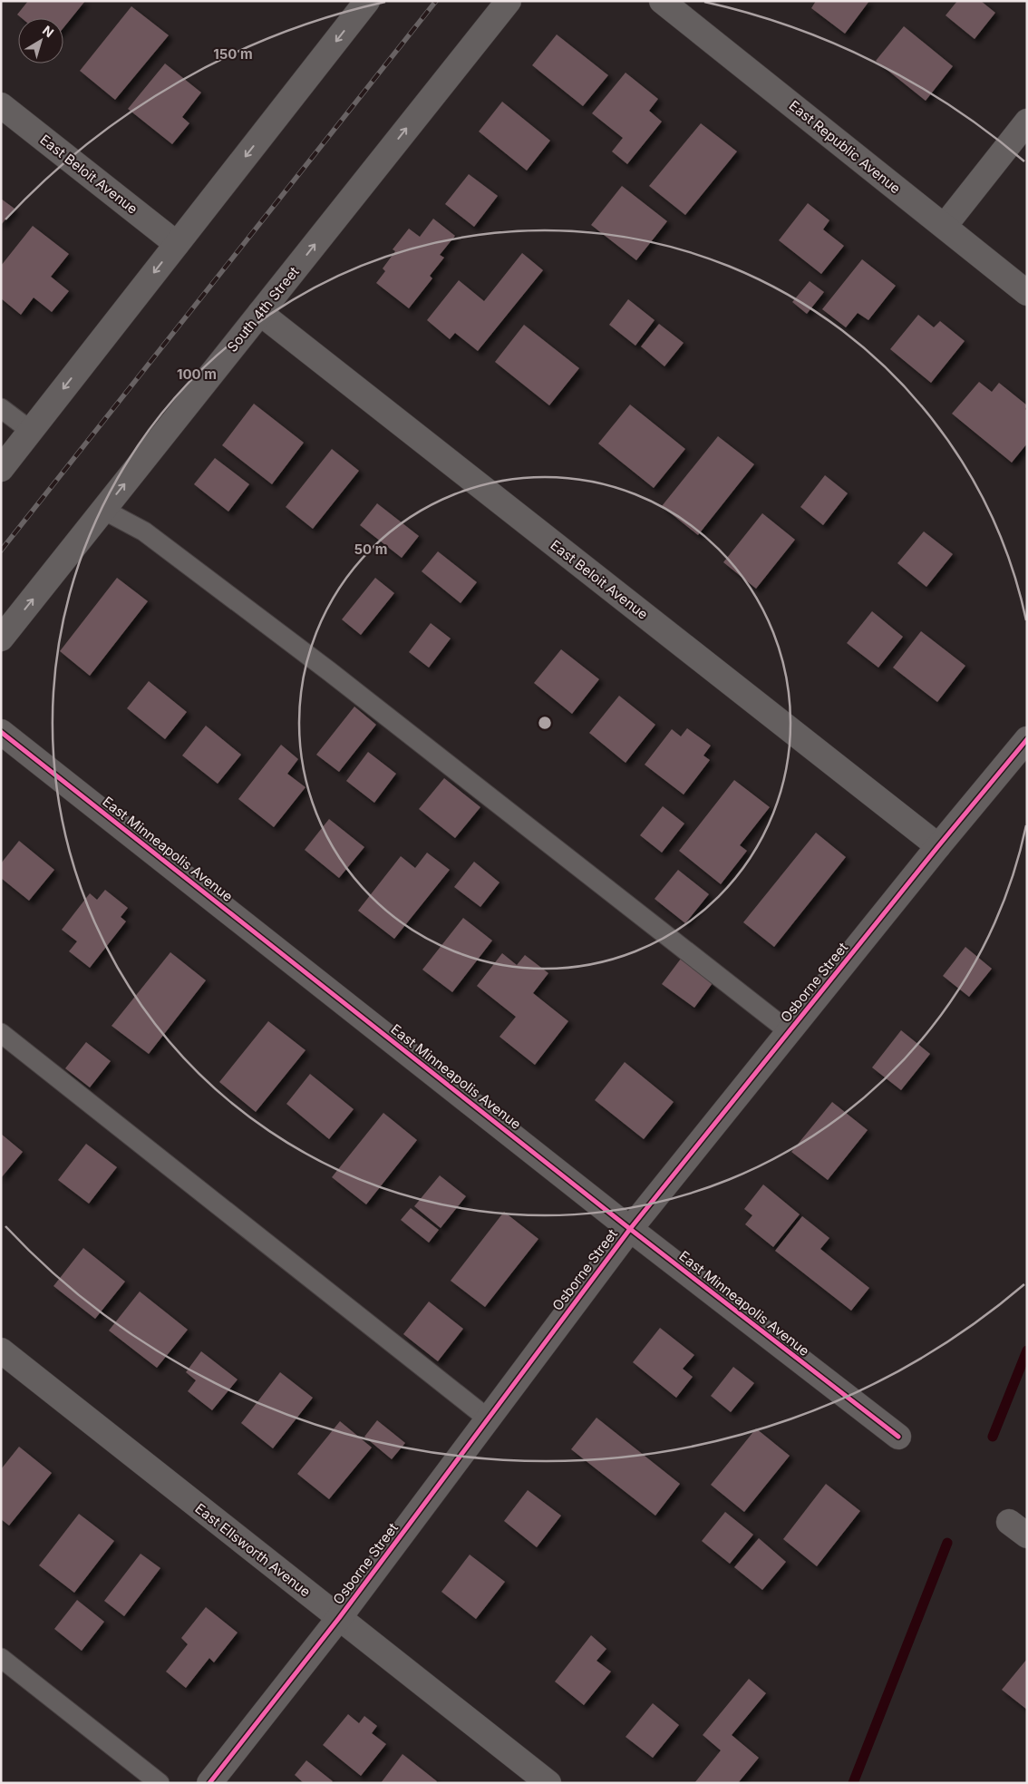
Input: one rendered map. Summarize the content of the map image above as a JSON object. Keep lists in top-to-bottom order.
{
  "streets": {
    "street": [
      "East Republic Avenue",
      "East Beloit Avenue",
      "South 4th Street",
      "East Minneapolis Avenue",
      "Osborne Street",
      "East Ellsworth Avenue"
    ]
  },
  "crossings": [
    ["East Beloit Avenue", "South 4th Street"],
    ["East Beloit Avenue", "Osborne Street"],
    ["East Minneapolis Avenue", "Osborne Street"],
    ["Osborne Street", "East Ellsworth Avenue"]
  ],
  "north": "top right",
  "rings": ["150 m", "100 m", "50 m"]
}
